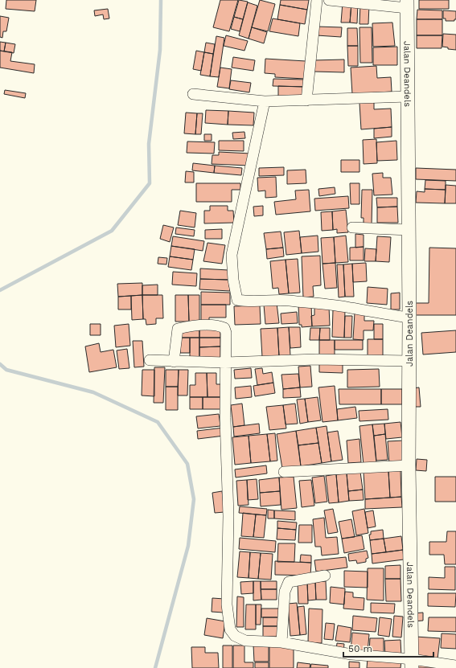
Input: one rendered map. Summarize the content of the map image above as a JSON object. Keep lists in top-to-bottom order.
{
  "streets": {
    "street": ["Jalan Deandels"]
  },
  "scale_bar": "50 m"
}
